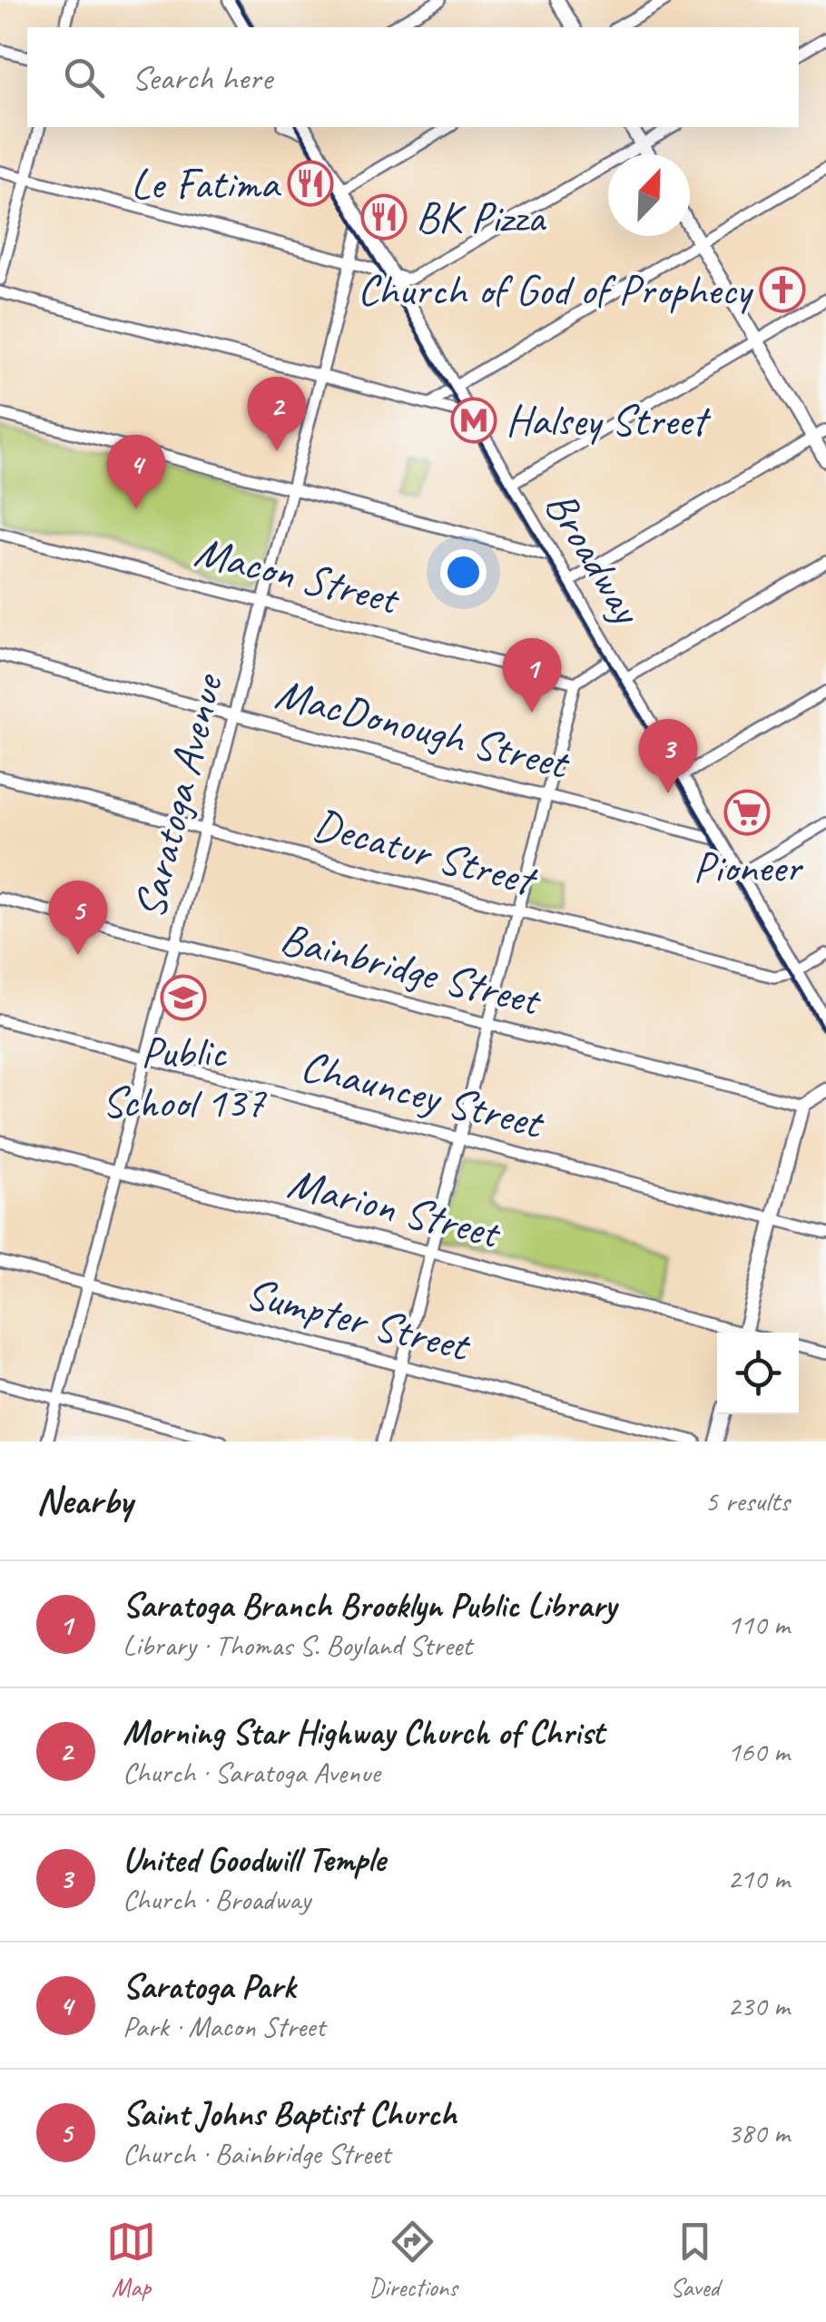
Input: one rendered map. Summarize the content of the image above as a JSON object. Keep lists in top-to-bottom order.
{
  "streets": {
    "main road": ["Broadway"],
    "street": [
      "Macon Street",
      "MacDonough Street",
      "Saratoga Avenue",
      "Decatur Street",
      "Bainbridge Street",
      "Chauncey Street",
      "Marion Street",
      "Sumpter Street"
    ]
  },
  "crossings": [
    ["Broadway", "MacDonough Street"],
    ["Broadway", "Saratoga Avenue"],
    ["Broadway", "Decatur Street"],
    ["Macon Street", "Saratoga Avenue"],
    ["MacDonough Street", "Saratoga Avenue"],
    ["Saratoga Avenue", "Decatur Street"],
    ["Saratoga Avenue", "Bainbridge Street"],
    ["Saratoga Avenue", "Chauncey Street"],
    ["Saratoga Avenue", "Marion Street"],
    ["Saratoga Avenue", "Sumpter Street"]
  ],
  "places": {
    "restaurant": ["Le Fatima", "BK Pizza"],
    "church": ["Church of God of Prophecy"],
    "metro station": ["Halsey Street"],
    "supermarket": ["Pioneer"],
    "school or university": ["Public School 137"]
  },
  "north": "top right",
  "page": {
    "search": "Search here",
    "pins": [
      "2",
      "4",
      "1",
      "3",
      "5"
    ],
    "heading": ["Nearby", "5 results"],
    "list": [
      {
        "mark": "1",
        "name": "Saratoga Branch Brooklyn Public Library",
        "note": "Library · Thomas S. Boyland Street",
        "value": "110 m"
      },
      {
        "mark": "2",
        "name": "Morning Star Highway Church of Christ",
        "note": "Church · Saratoga Avenue",
        "value": "160 m"
      },
      {
        "mark": "3",
        "name": "United Goodwill Temple",
        "note": "Church · Broadway",
        "value": "210 m"
      },
      {
        "mark": "4",
        "name": "Saratoga Park",
        "note": "Park · Macon Street",
        "value": "230 m"
      },
      {
        "mark": "5",
        "name": "Saint Johns Baptist Church",
        "note": "Church · Bainbridge Street",
        "value": "380 m"
      }
    ],
    "nav": ["Map", "Directions", "Saved"]
  }
}
